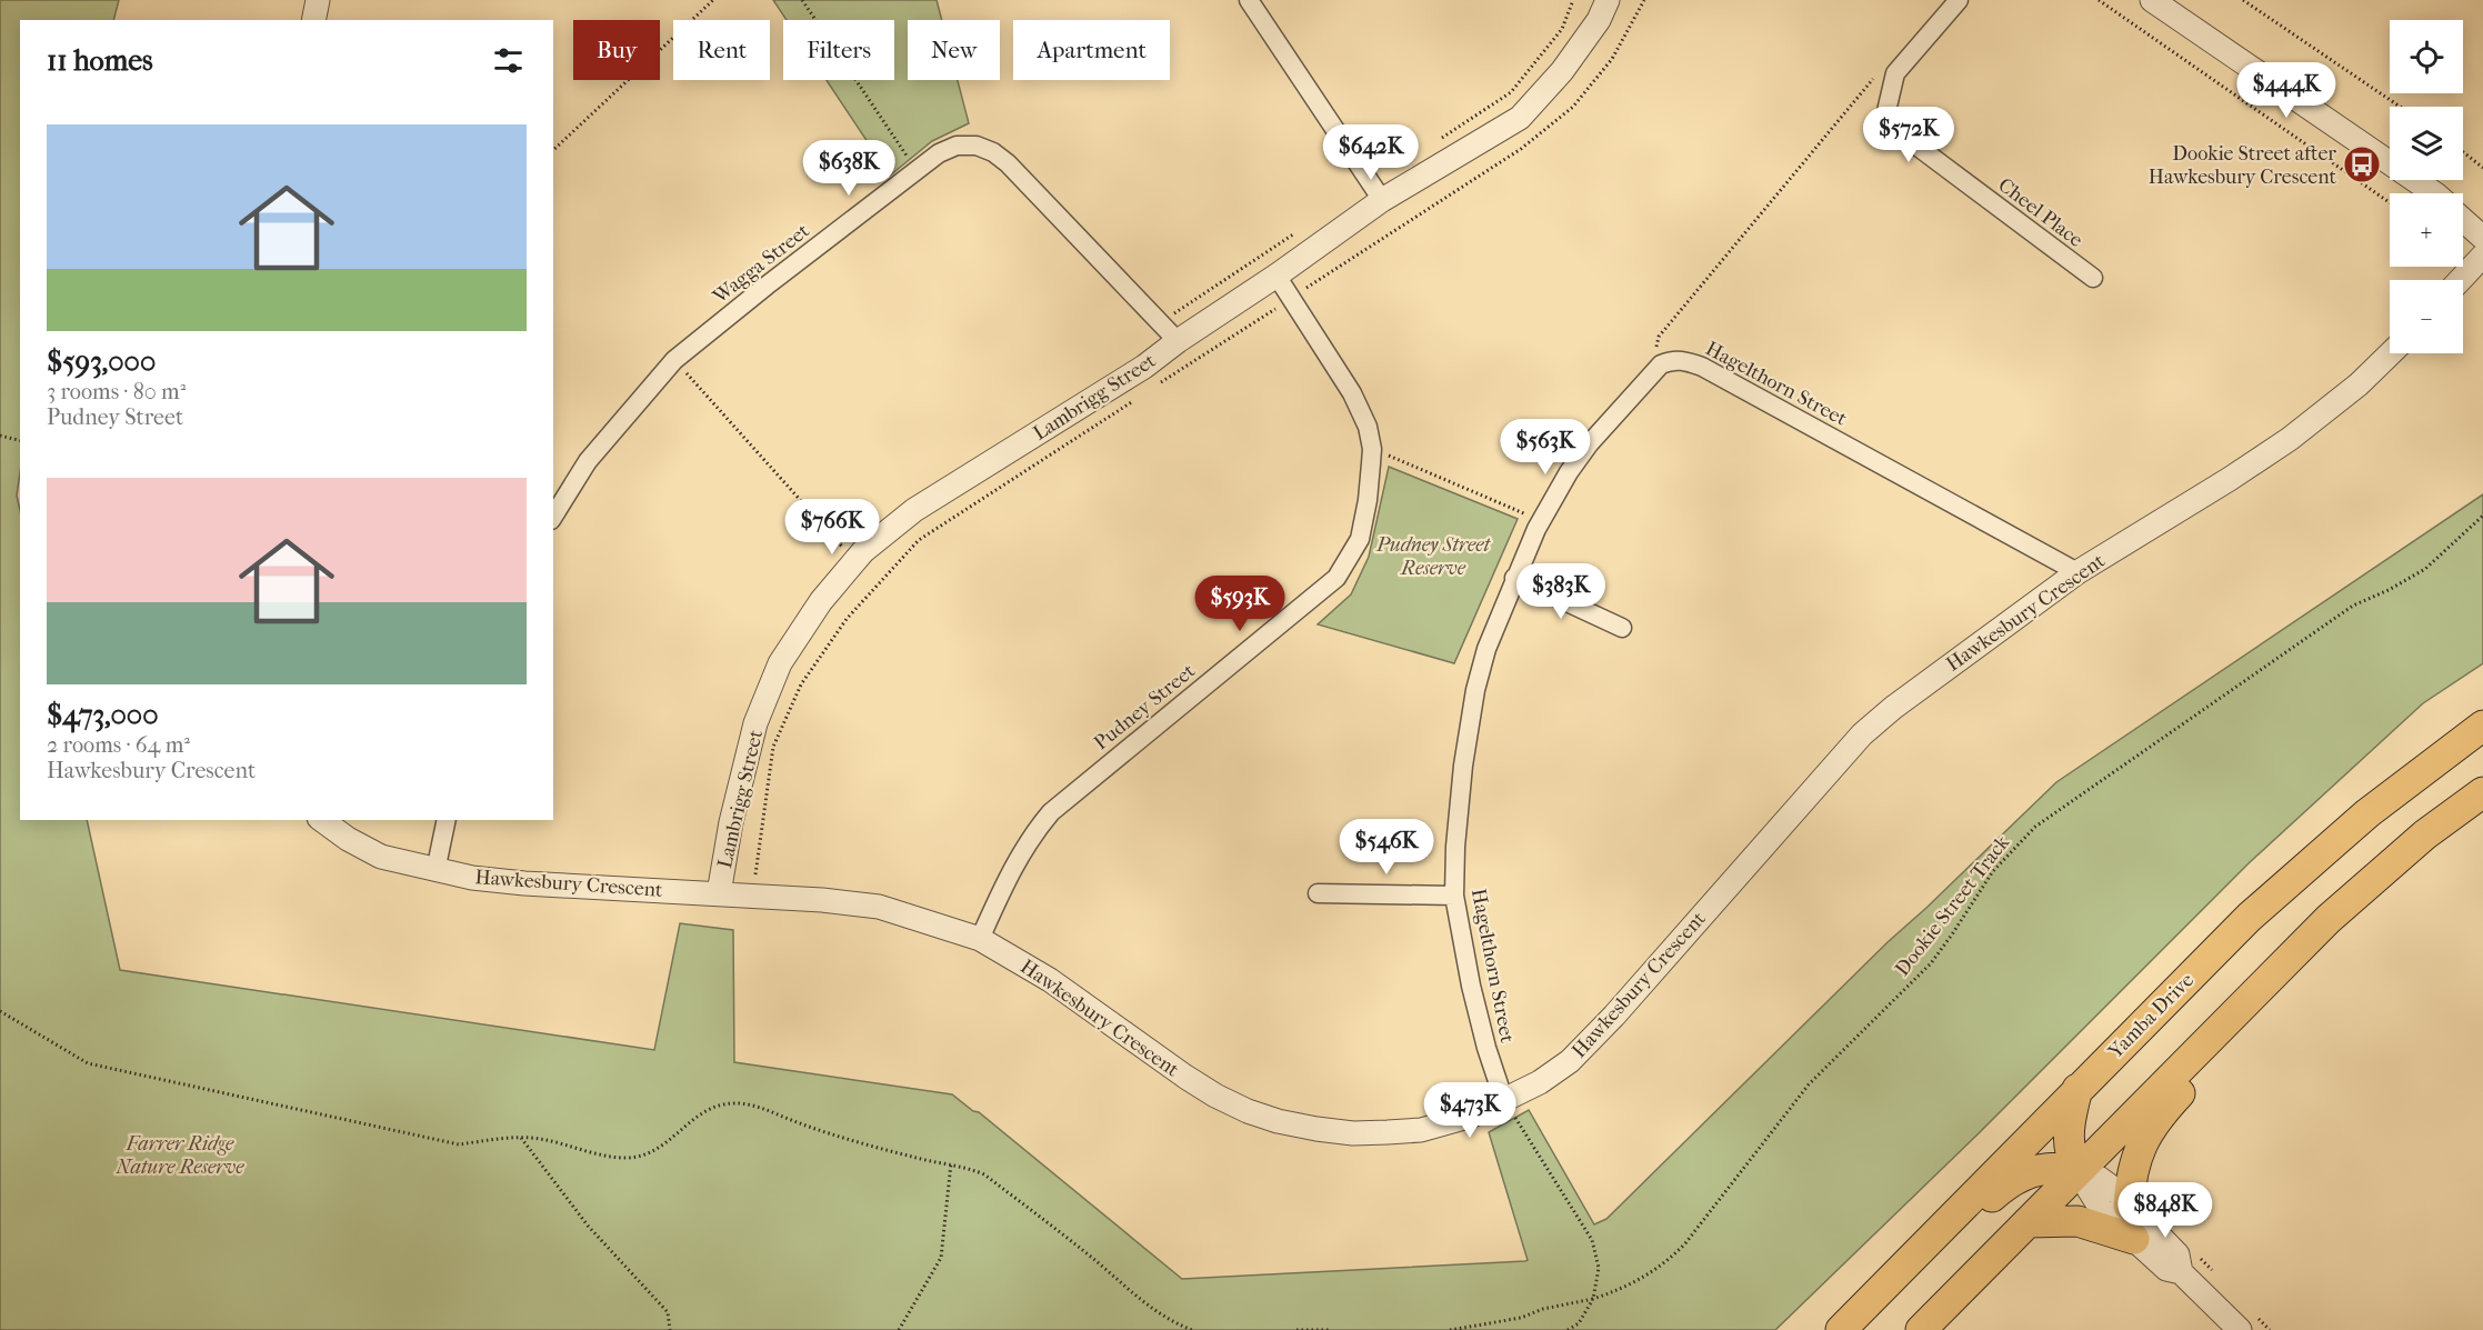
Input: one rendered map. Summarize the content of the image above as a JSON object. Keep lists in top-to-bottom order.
{
  "streets": {
    "main road": ["Yamba Drive"],
    "street": [
      "Cheel Place",
      "Wagga Street",
      "Hagelthorn Street",
      "Lambrigg Street",
      "Hawkesbury Crescent",
      "Pudney Street"
    ],
    "path": ["Dookie Street Track"]
  },
  "crossings": [
    ["Wagga Street", "Lambrigg Street"],
    ["Hagelthorn Street", "Hawkesbury Crescent"],
    ["Lambrigg Street", "Hawkesbury Crescent"],
    ["Lambrigg Street", "Pudney Street"],
    ["Hawkesbury Crescent", "Pudney Street"]
  ],
  "parks": ["Pudney Street Reserve", "Farrer Ridge Nature Reserve"],
  "places": {
    "bus stop": ["Dookie Street after Hawkesbury Crescent"]
  },
  "page": {
    "map_buttons": ["+", "−"],
    "chip": [
      "Buy",
      "Rent",
      "Filters",
      "New",
      "Apartment"
    ],
    "heading": "11 homes",
    "price": [
      "$444K",
      "$572K",
      "$642K",
      "$638K",
      "$563K",
      "$766K",
      "$383K",
      "$593K",
      "$546K",
      "$473K",
      "$848K"
    ],
    "list": [
      {
        "name": "$593,000",
        "note": "3 rooms · 80 m² · Pudney Street"
      },
      {
        "name": "$473,000",
        "note": "2 rooms · 64 m² · Hawkesbury Crescent"
      }
    ]
  }
}
